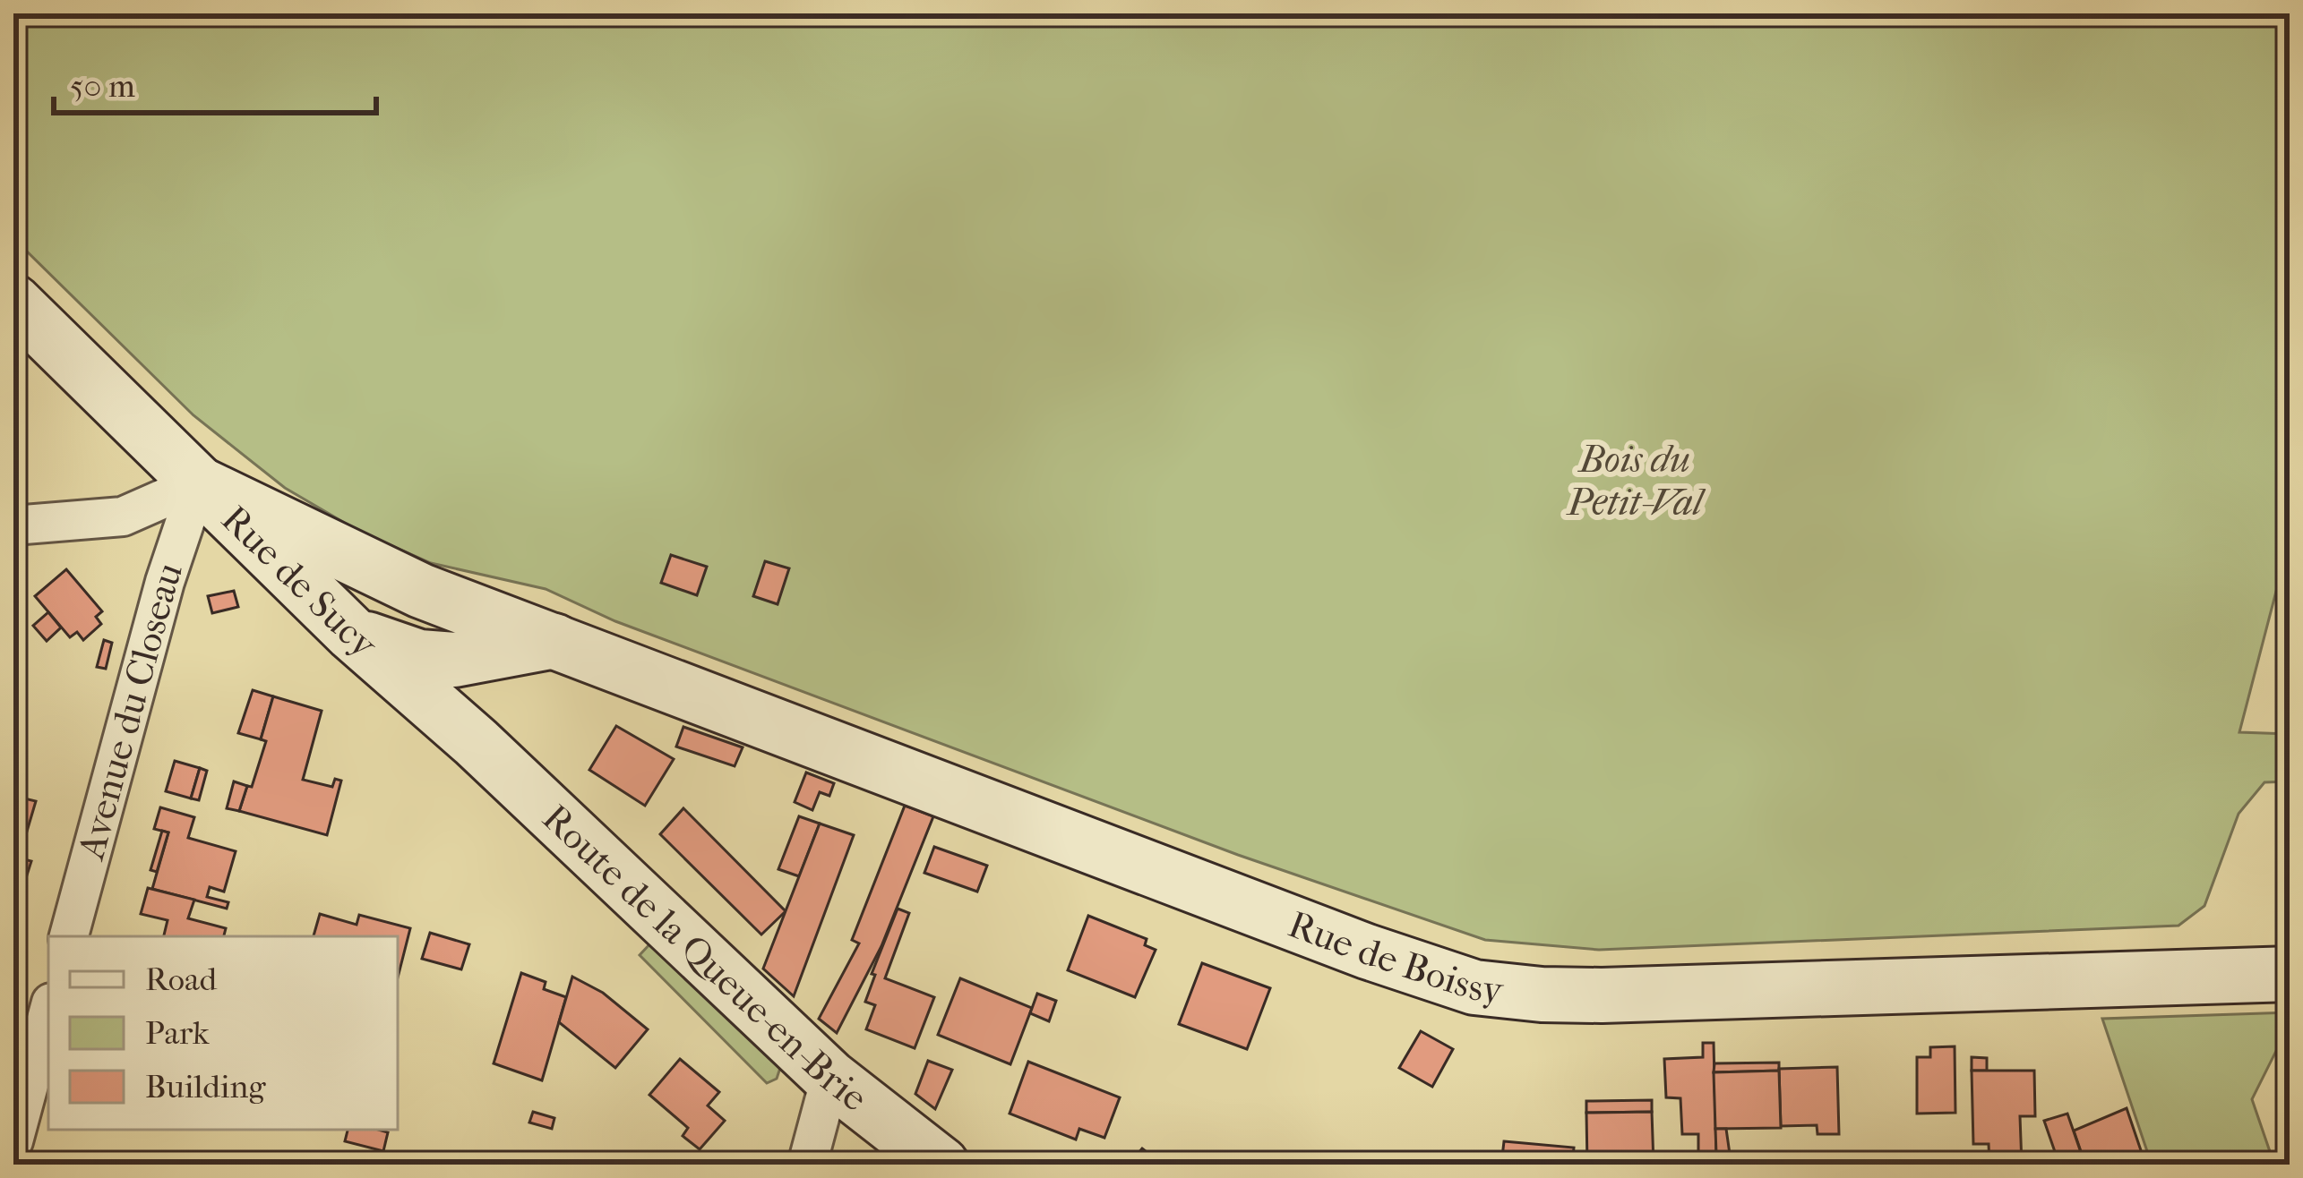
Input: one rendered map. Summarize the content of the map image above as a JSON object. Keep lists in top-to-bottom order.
{
  "streets": {
    "street": [
      "Rue de Sucy",
      "Avenue du Closeau",
      "Rue de Boissy",
      "Route de la Queue-en-Brie"
    ]
  },
  "crossings": [
    ["Rue de Sucy", "Avenue du Closeau"],
    ["Rue de Sucy", "Rue de Boissy"],
    ["Rue de Sucy", "Route de la Queue-en-Brie"],
    ["Avenue du Closeau", "Rue de Boissy"]
  ],
  "parks": ["Bois du Petit-Val"],
  "legend": ["Road", "Park", "Building"],
  "scale_bar": "50 m"
}
